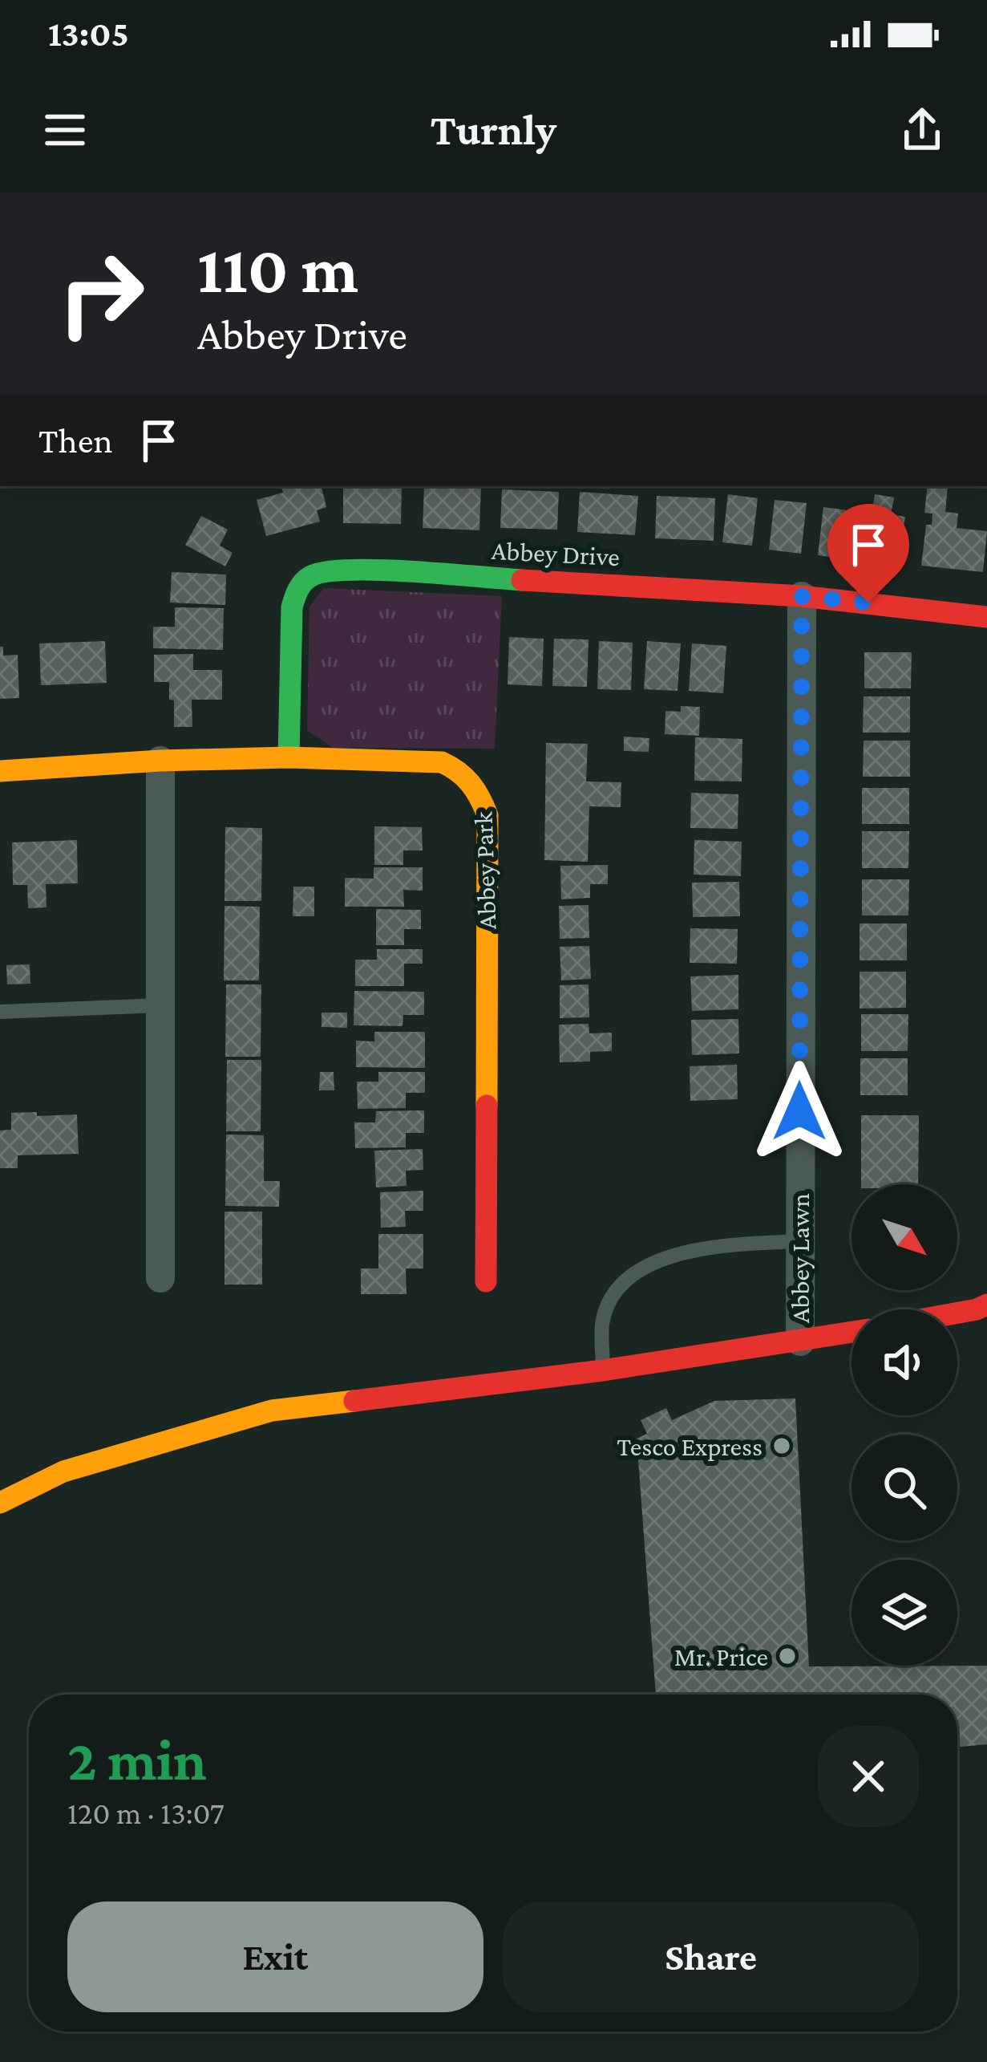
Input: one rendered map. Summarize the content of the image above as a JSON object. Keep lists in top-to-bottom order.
{
  "streets": {
    "street": ["Abbey Drive", "Abbey Park", "Abbey Lawn"]
  },
  "crossings": [
    ["Abbey Drive", "Abbey Park"],
    ["Abbey Drive", "Abbey Lawn"]
  ],
  "places": ["Tesco Express", "Mr. Price"],
  "north": "bottom right",
  "page": {
    "status": "13:05",
    "header": "Turnly",
    "turn": ["110 m", "Abbey Drive"],
    "then": "Then",
    "heading": ["2 min", "120 m · 13:07"],
    "buttons": ["Exit", "Share"]
  }
}
